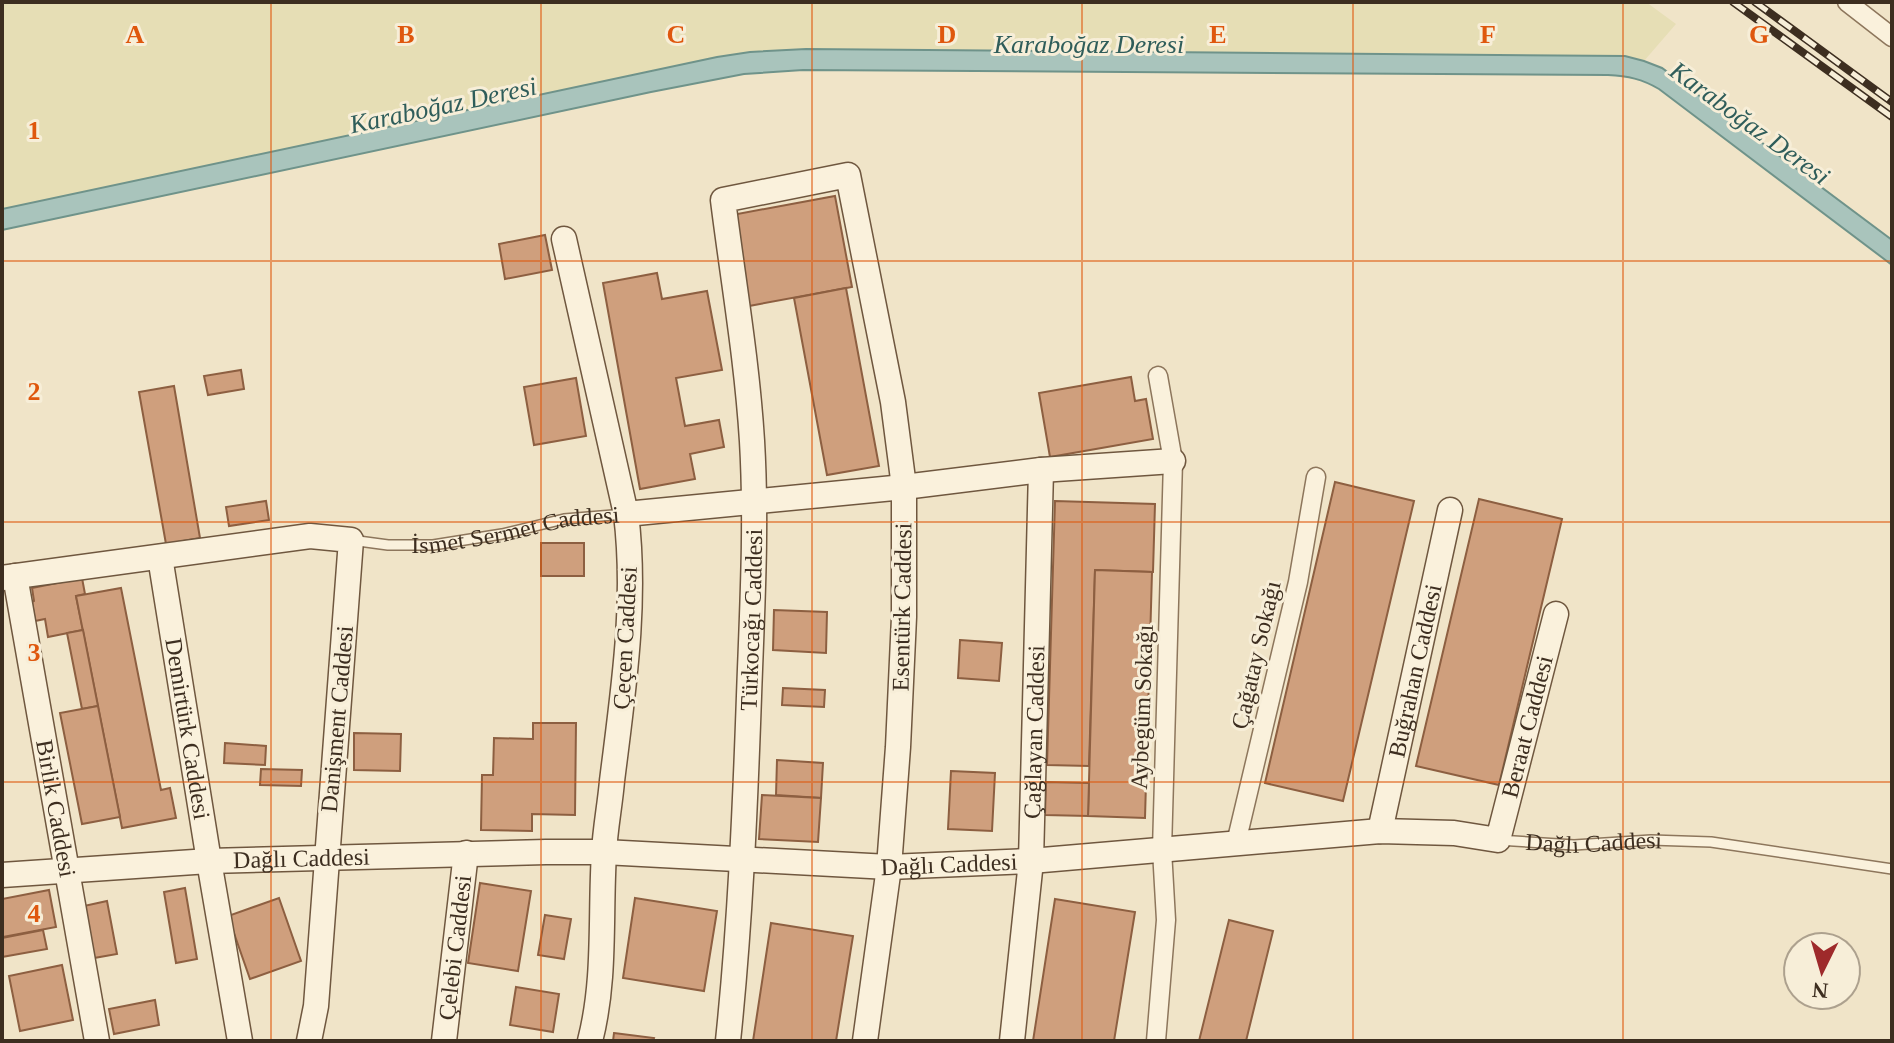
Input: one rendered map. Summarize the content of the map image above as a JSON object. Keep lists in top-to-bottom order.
{
  "streets": {
    "street": [
      "İsmet Sermet Caddesi",
      "Esentürk Caddesi",
      "Türkocağı Caddesi",
      "Çeçen Caddesi",
      "Çağatay Sokağı",
      "Buğrahan Caddesi",
      "Aybegüm Sokağı",
      "Danişment Caddesi",
      "Beraat Caddesi",
      "Demirtürk Caddesi",
      "Çağlayan Caddesi",
      "Birlik Caddesi",
      "Dağlı Caddesi",
      "Çelebi Caddesi"
    ]
  },
  "crossings": [
    ["İsmet Sermet Caddesi", "Esentürk Caddesi"],
    ["İsmet Sermet Caddesi", "Türkocağı Caddesi"],
    ["İsmet Sermet Caddesi", "Çeçen Caddesi"],
    ["İsmet Sermet Caddesi", "Aybegüm Sokağı"],
    ["İsmet Sermet Caddesi", "Danişment Caddesi"],
    ["İsmet Sermet Caddesi", "Demirtürk Caddesi"],
    ["İsmet Sermet Caddesi", "Çağlayan Caddesi"],
    ["İsmet Sermet Caddesi", "Birlik Caddesi"],
    ["Esentürk Caddesi", "Türkocağı Caddesi"],
    ["Esentürk Caddesi", "Dağlı Caddesi"],
    ["Türkocağı Caddesi", "Dağlı Caddesi"],
    ["Çeçen Caddesi", "Dağlı Caddesi"],
    ["Çağatay Sokağı", "Dağlı Caddesi"],
    ["Buğrahan Caddesi", "Dağlı Caddesi"],
    ["Aybegüm Sokağı", "Dağlı Caddesi"],
    ["Danişment Caddesi", "Dağlı Caddesi"],
    ["Beraat Caddesi", "Dağlı Caddesi"],
    ["Demirtürk Caddesi", "Dağlı Caddesi"],
    ["Çağlayan Caddesi", "Dağlı Caddesi"],
    ["Birlik Caddesi", "Dağlı Caddesi"],
    ["Dağlı Caddesi", "Çelebi Caddesi"]
  ],
  "water": ["Karaboğaz Deresi"],
  "north": "bottom",
  "grid": {
    "columns": [
      "A",
      "B",
      "C",
      "D",
      "E",
      "F",
      "G"
    ],
    "rows": [
      "1",
      "2",
      "3",
      "4"
    ]
  }
}
